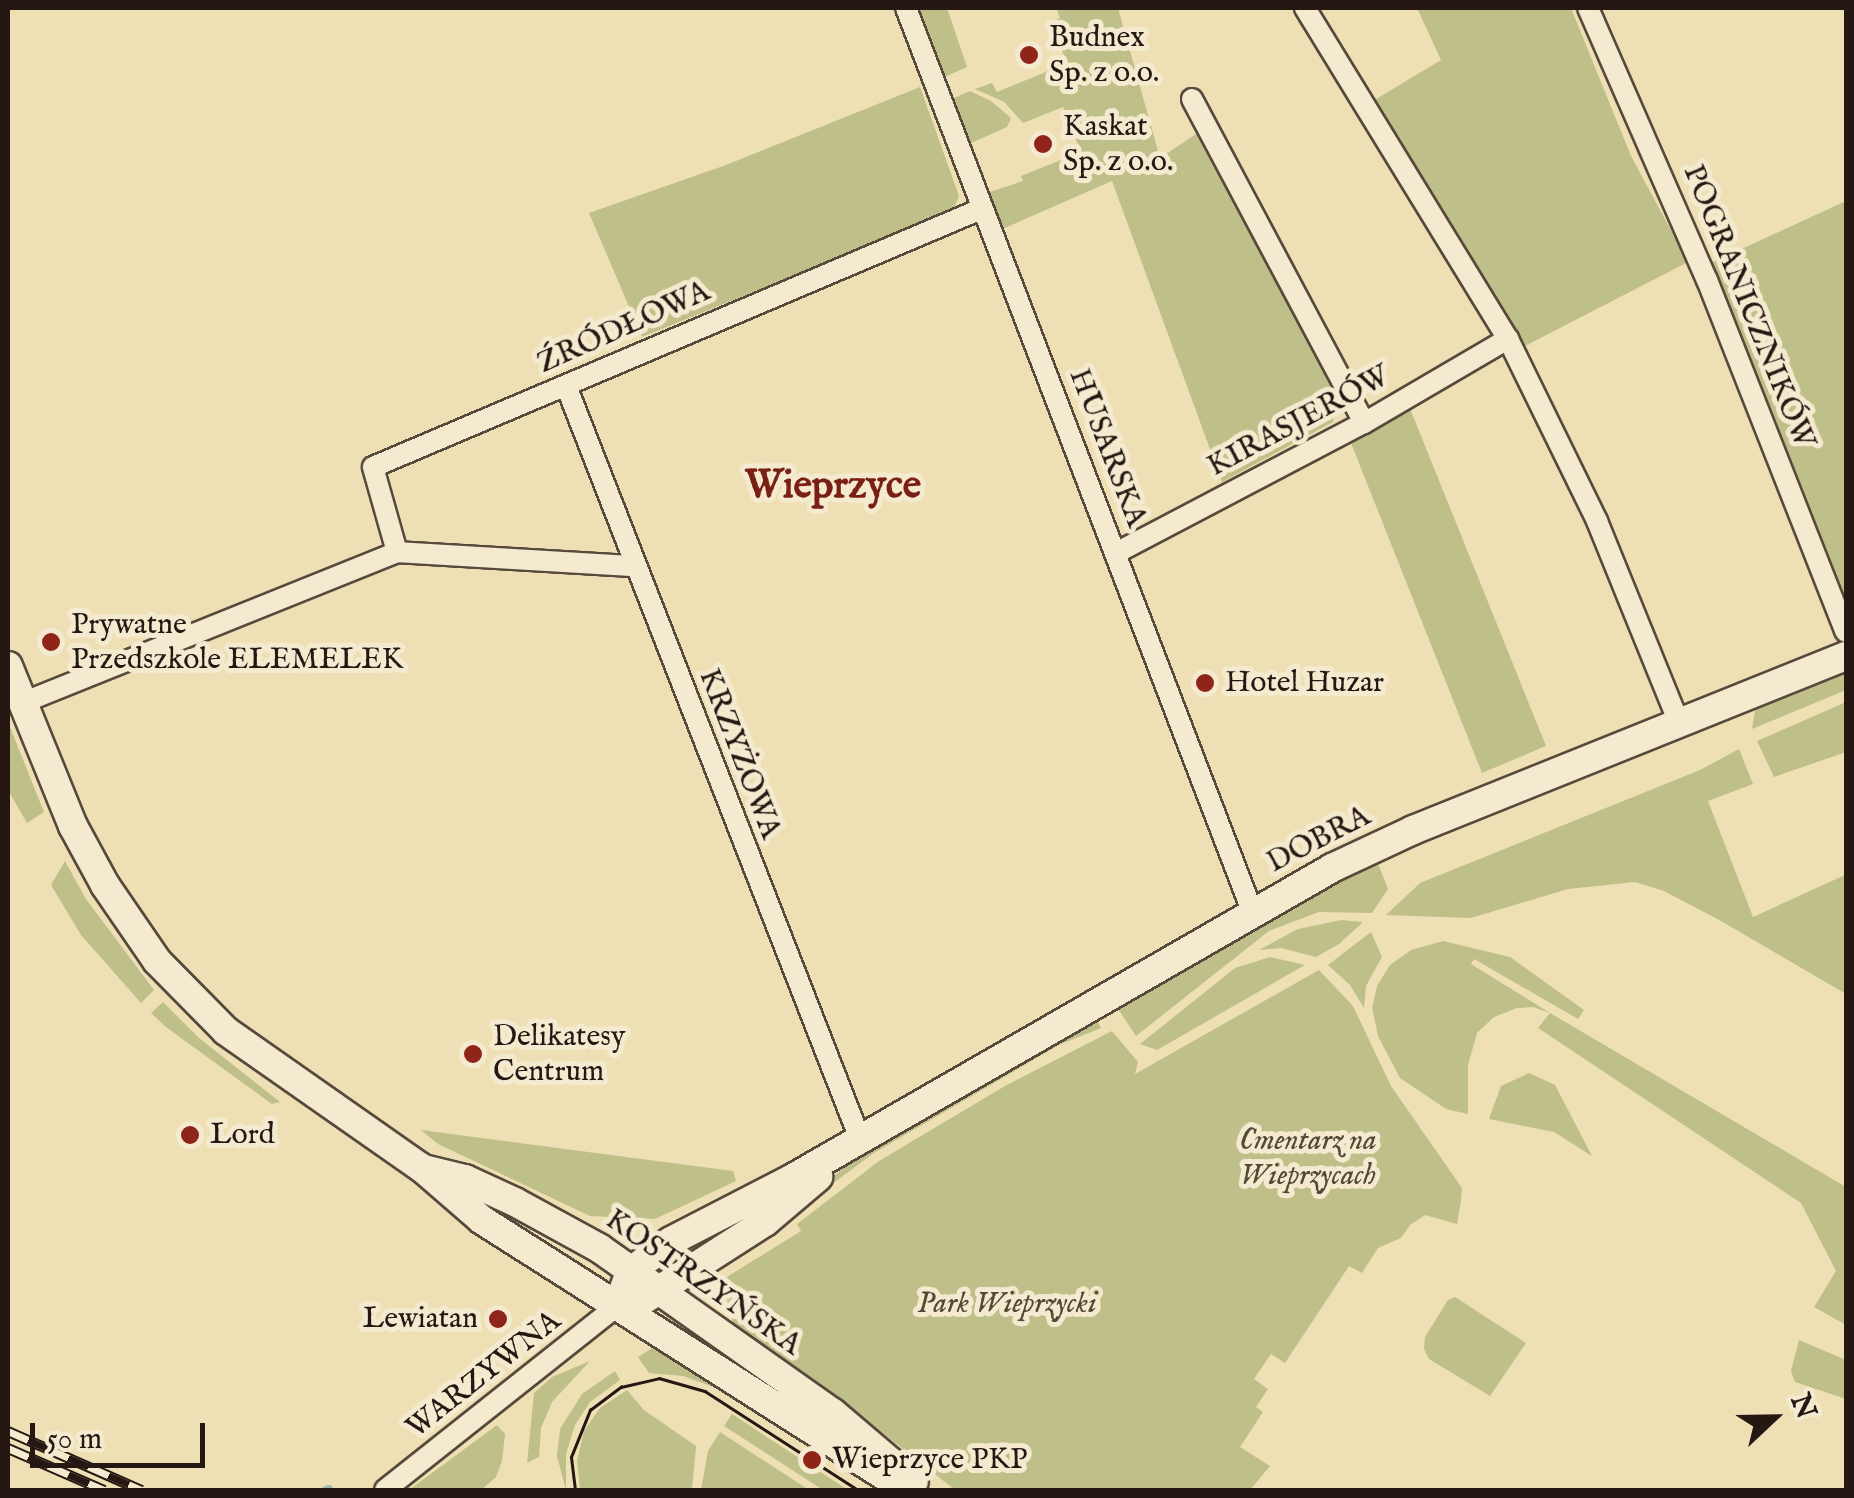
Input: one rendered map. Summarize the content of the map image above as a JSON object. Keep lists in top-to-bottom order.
{
  "streets": {
    "main road": ["DOBRA", "KOSTRZYŃSKA"],
    "street": [
      "POGRANICZNIKÓW",
      "ŹRÓDŁOWA",
      "KIRASJERÓW",
      "HUSARSKA",
      "KRZYŻOWA",
      "WARZYWNA"
    ]
  },
  "crossings": [
    ["ŹRÓDŁOWA", "HUSARSKA"],
    ["ŹRÓDŁOWA", "KRZYŻOWA"],
    ["KIRASJERÓW", "HUSARSKA"],
    ["HUSARSKA", "DOBRA"],
    ["KRZYŻOWA", "DOBRA"],
    ["DOBRA", "KOSTRZYŃSKA"],
    ["DOBRA", "WARZYWNA"],
    ["KOSTRZYŃSKA", "WARZYWNA"]
  ],
  "districts": ["Wieprzyce"],
  "parks": ["Cmentarz na Wieprzycach", "Park Wieprzycki"],
  "places": [
    "Budnex Sp. z o.o.",
    "Kaskat Sp. z o.o.",
    "Prywatne Przedszkole ELEMELEK",
    "Hotel Huzar",
    "Delikatesy Centrum",
    "Lord",
    "Lewiatan",
    "Wieprzyce PKP"
  ],
  "scale_bar": "50 m",
  "north": "right"
}
